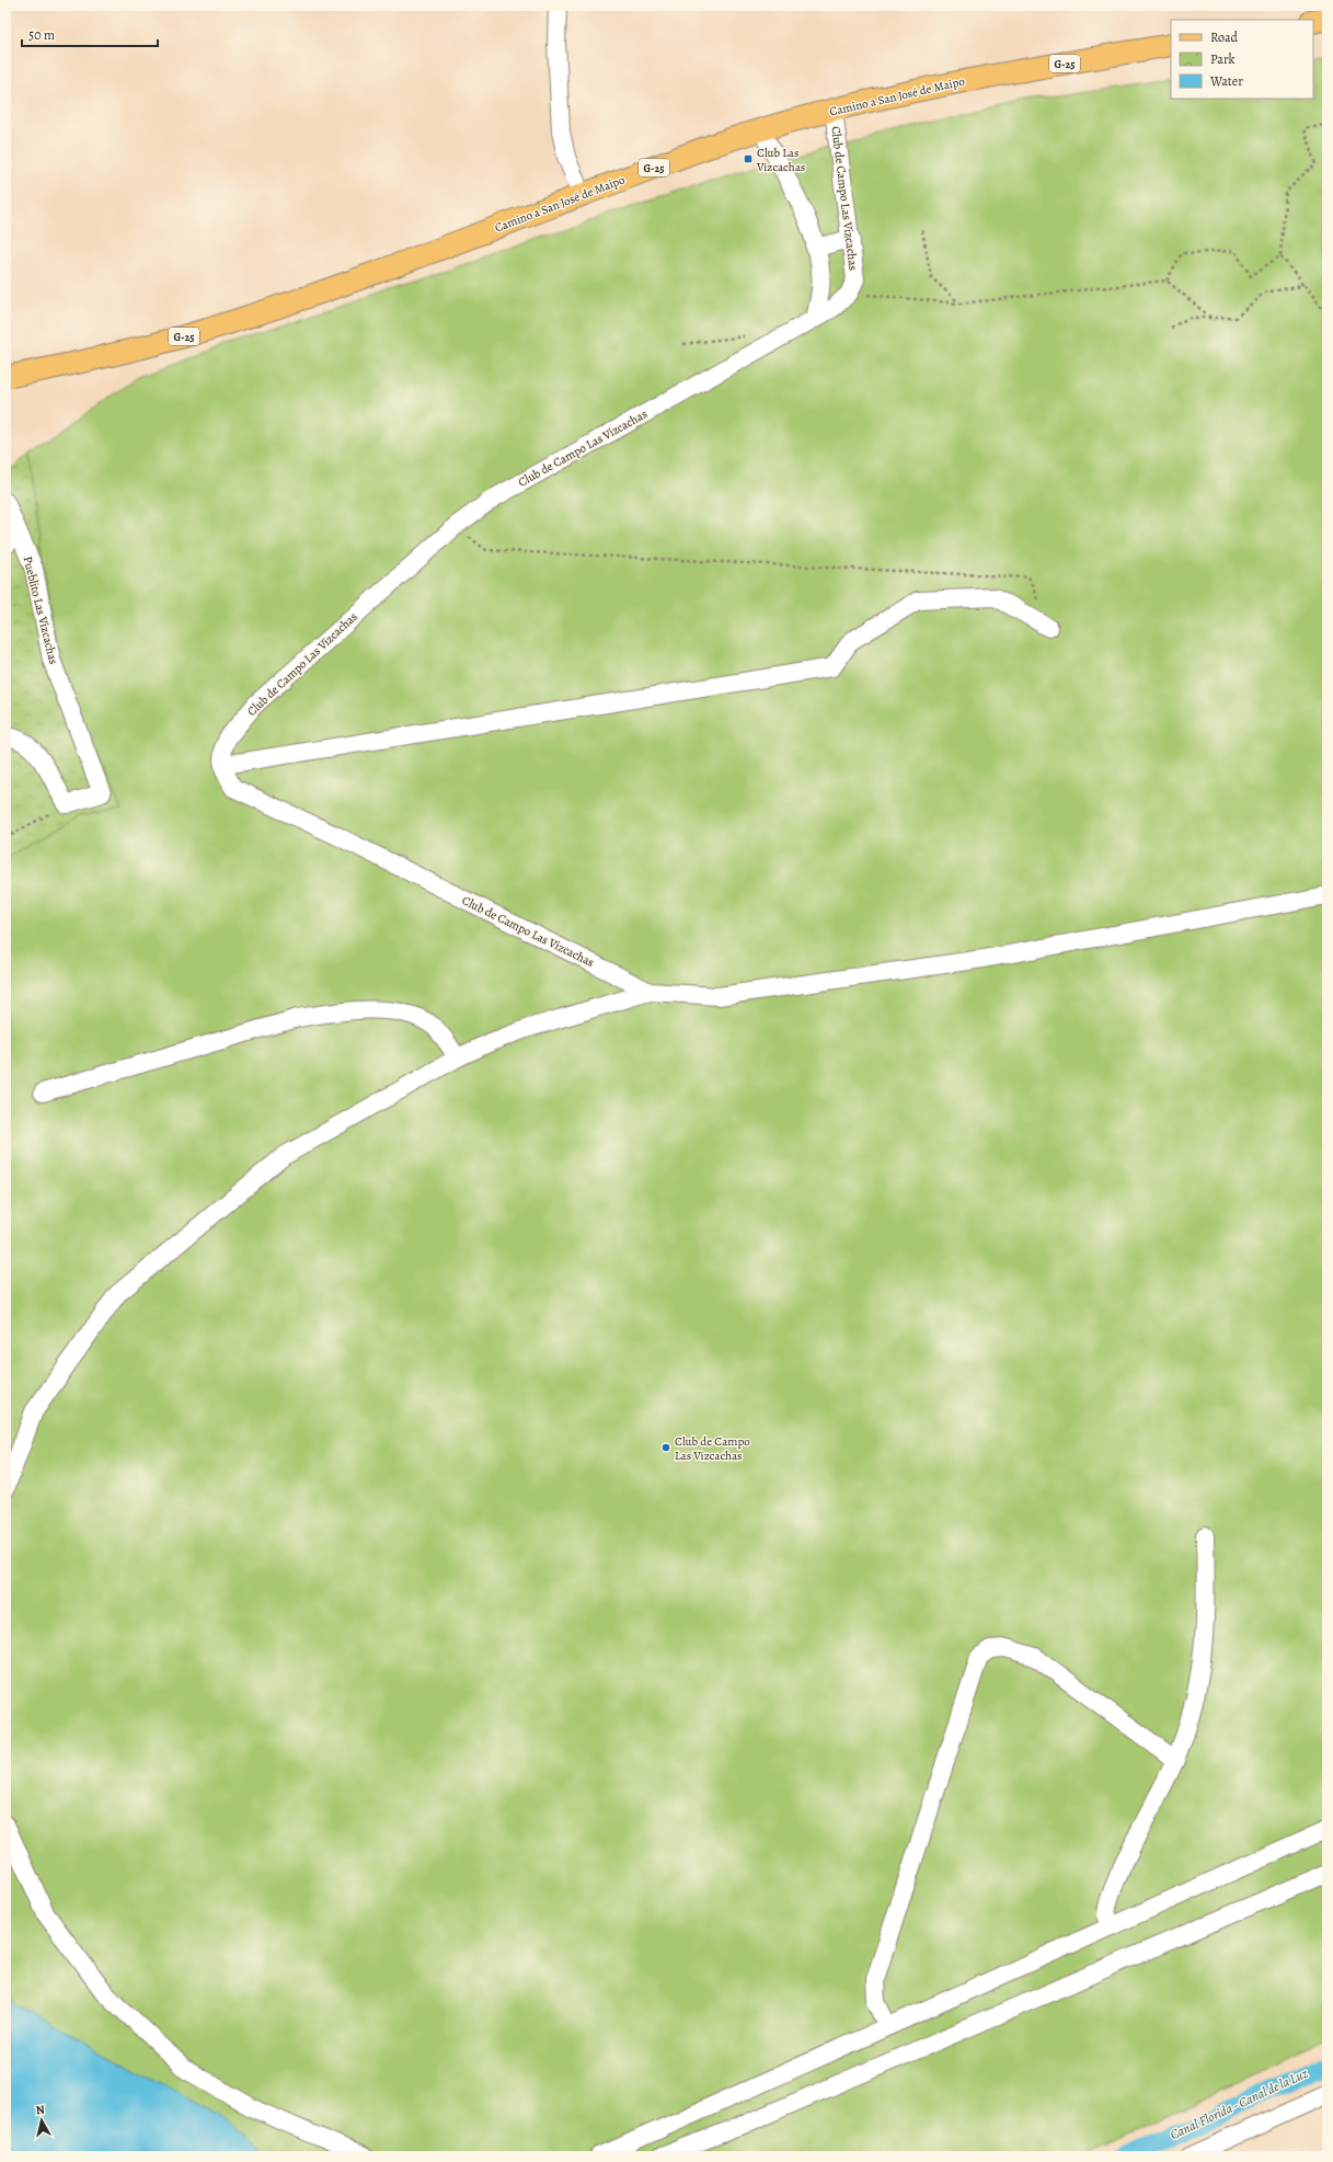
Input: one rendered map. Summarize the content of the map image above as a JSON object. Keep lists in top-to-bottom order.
{
  "streets": {
    "main road": ["G-25", "Camino a San José de Maipo"],
    "lane": ["Club de Campo Las Vizcachas", "Pueblito Las Vizcachas"]
  },
  "crossings": [
    ["Camino a San José de Maipo", "Club de Campo Las Vizcachas"]
  ],
  "water": ["Canal Florida - Canal de la Luz"],
  "places": {
    "transit": ["Club Las Vizcachas"],
    "other": ["Club de Campo Las Vizcachas"]
  },
  "legend": ["Road", "Park", "Water"],
  "scale_bar": "50 m",
  "north": "top"
}
